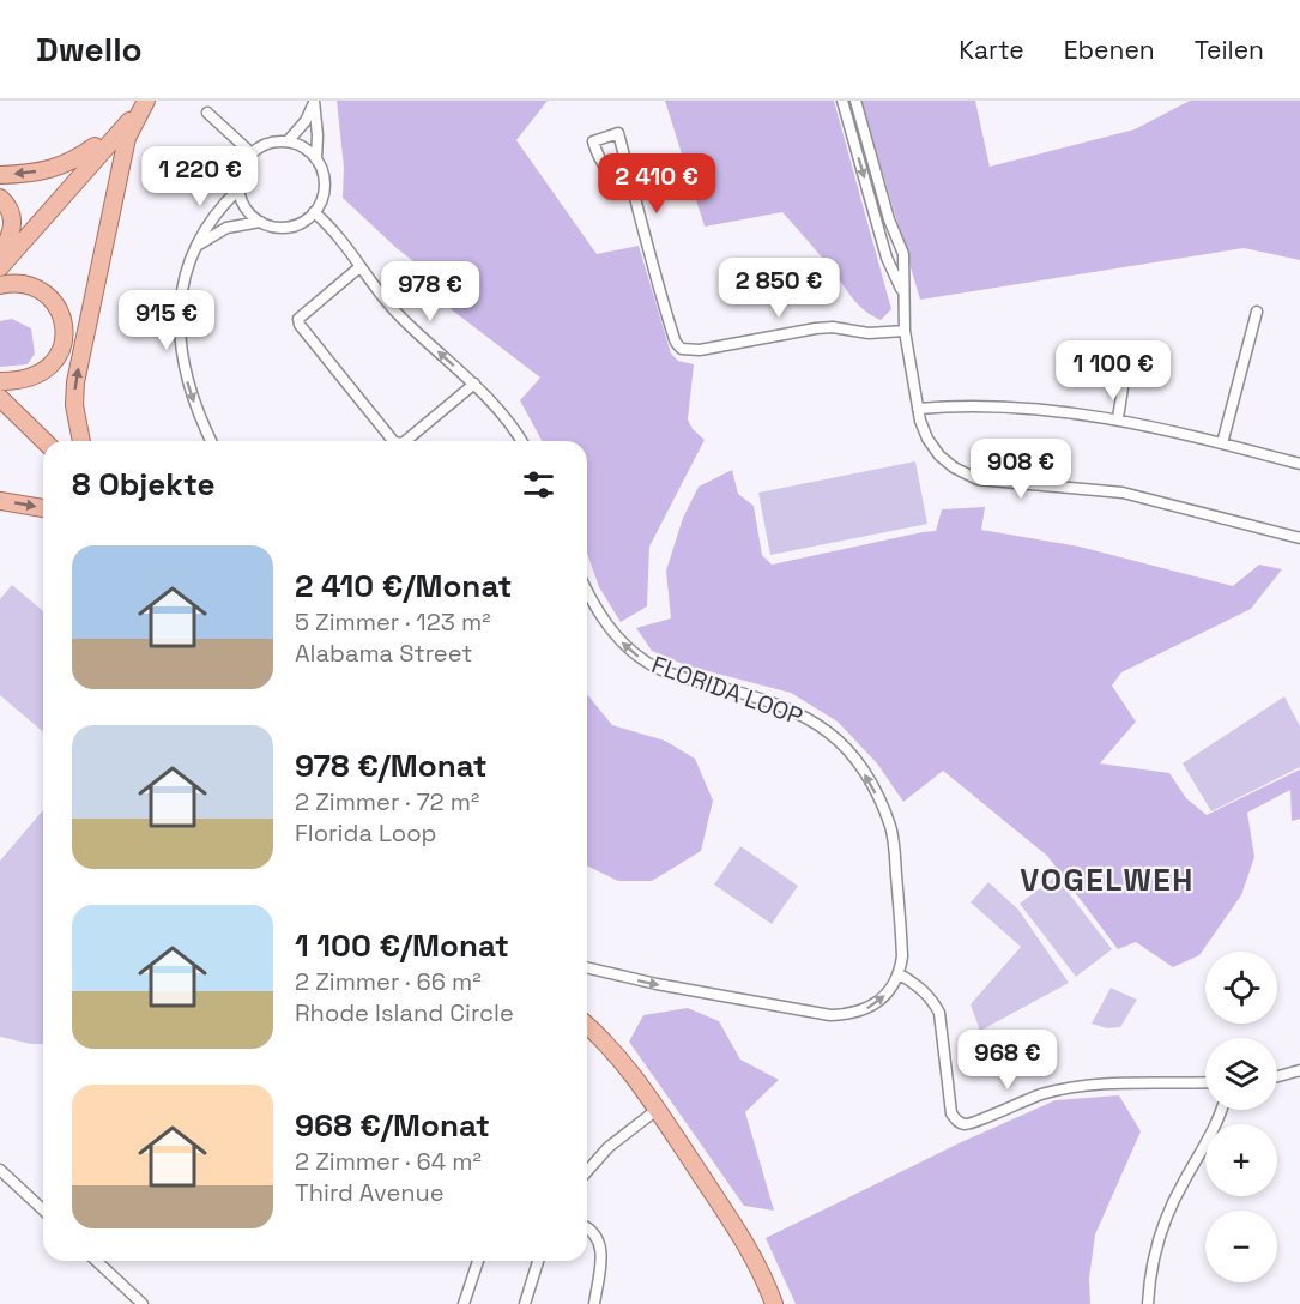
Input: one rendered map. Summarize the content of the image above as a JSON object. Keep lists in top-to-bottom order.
{
  "streets": {
    "street": ["FLORIDA LOOP"]
  },
  "one_way": ["FLORIDA LOOP"],
  "districts": ["VOGELWEH"],
  "page": {
    "header": "Dwello",
    "nav": ["Karte", "Ebenen", "Teilen"],
    "price": [
      "1 220 €",
      "2 410 €",
      "2 850 €",
      "978 €",
      "915 €",
      "1 100 €",
      "908 €",
      "968 €"
    ],
    "heading": "8 Objekte",
    "list": [
      {
        "name": "2 410 €/Monat",
        "note": "5 Zimmer · 123 m² · Alabama Street"
      },
      {
        "name": "978 €/Monat",
        "note": "2 Zimmer · 72 m² · Florida Loop"
      },
      {
        "name": "1 100 €/Monat",
        "note": "2 Zimmer · 66 m² · Rhode Island Circle"
      },
      {
        "name": "968 €/Monat",
        "note": "2 Zimmer · 64 m² · Third Avenue"
      }
    ],
    "map_buttons": ["+", "−"]
  }
}
